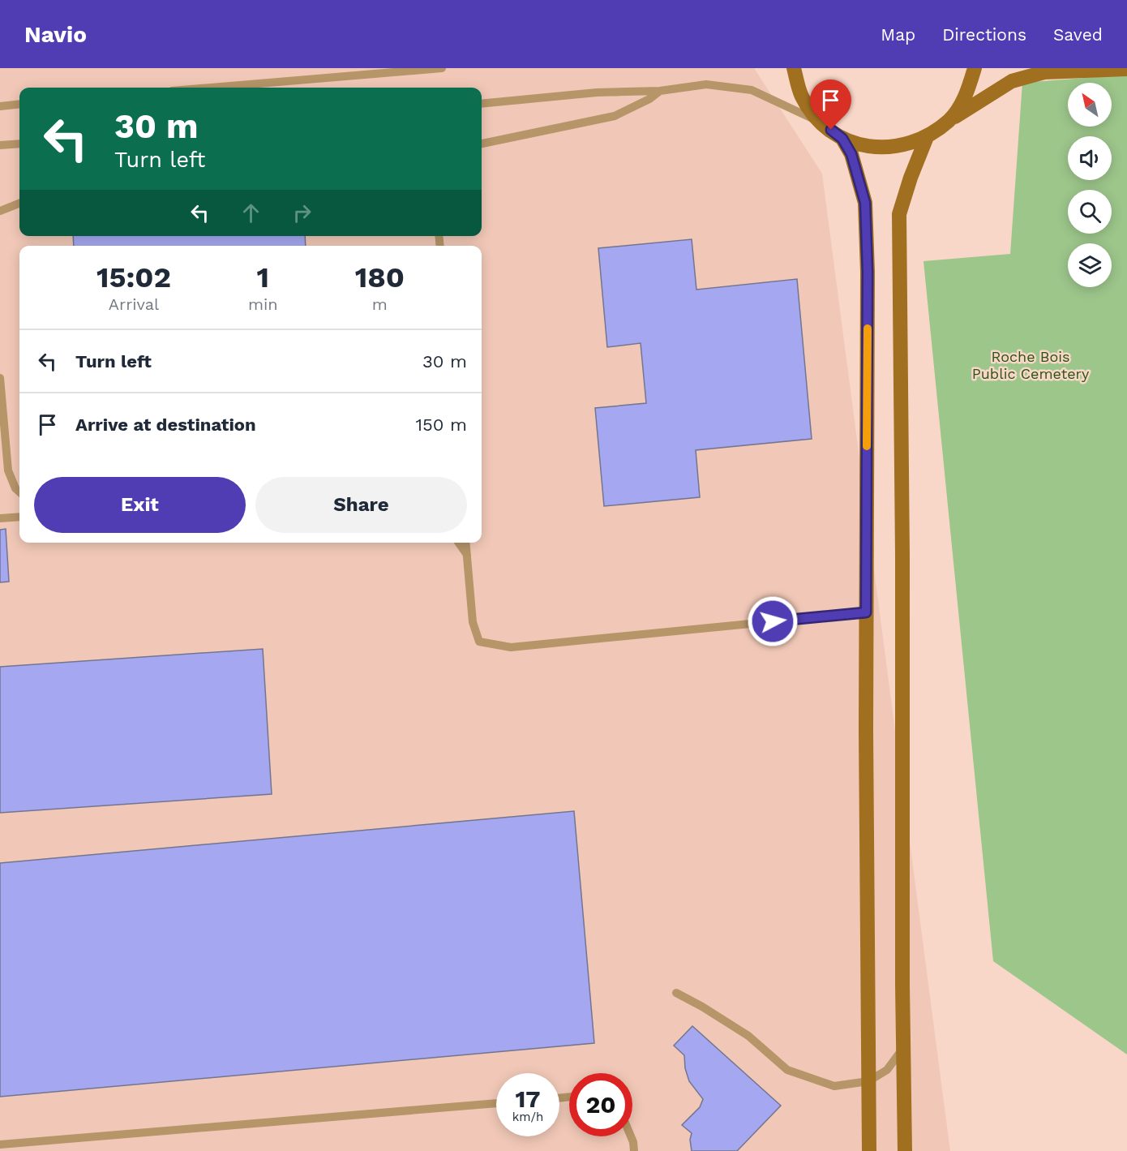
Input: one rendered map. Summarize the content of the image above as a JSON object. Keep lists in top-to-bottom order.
{
  "parks": ["Roche Bois Public Cemetery"],
  "north": "top left",
  "page": {
    "header": "Navio",
    "nav": ["Map", "Directions", "Saved"],
    "turn": ["30 m", "Turn left"],
    "eta": [
      "15:02",
      "Arrival",
      "1",
      "min",
      "180",
      "m"
    ],
    "list": [
      {
        "name": "Turn left",
        "value": "30 m"
      },
      {
        "name": "Arrive at destination",
        "value": "150 m"
      }
    ],
    "buttons": ["Exit", "Share"],
    "speed": "17 km/h",
    "limit": "20"
  }
}
